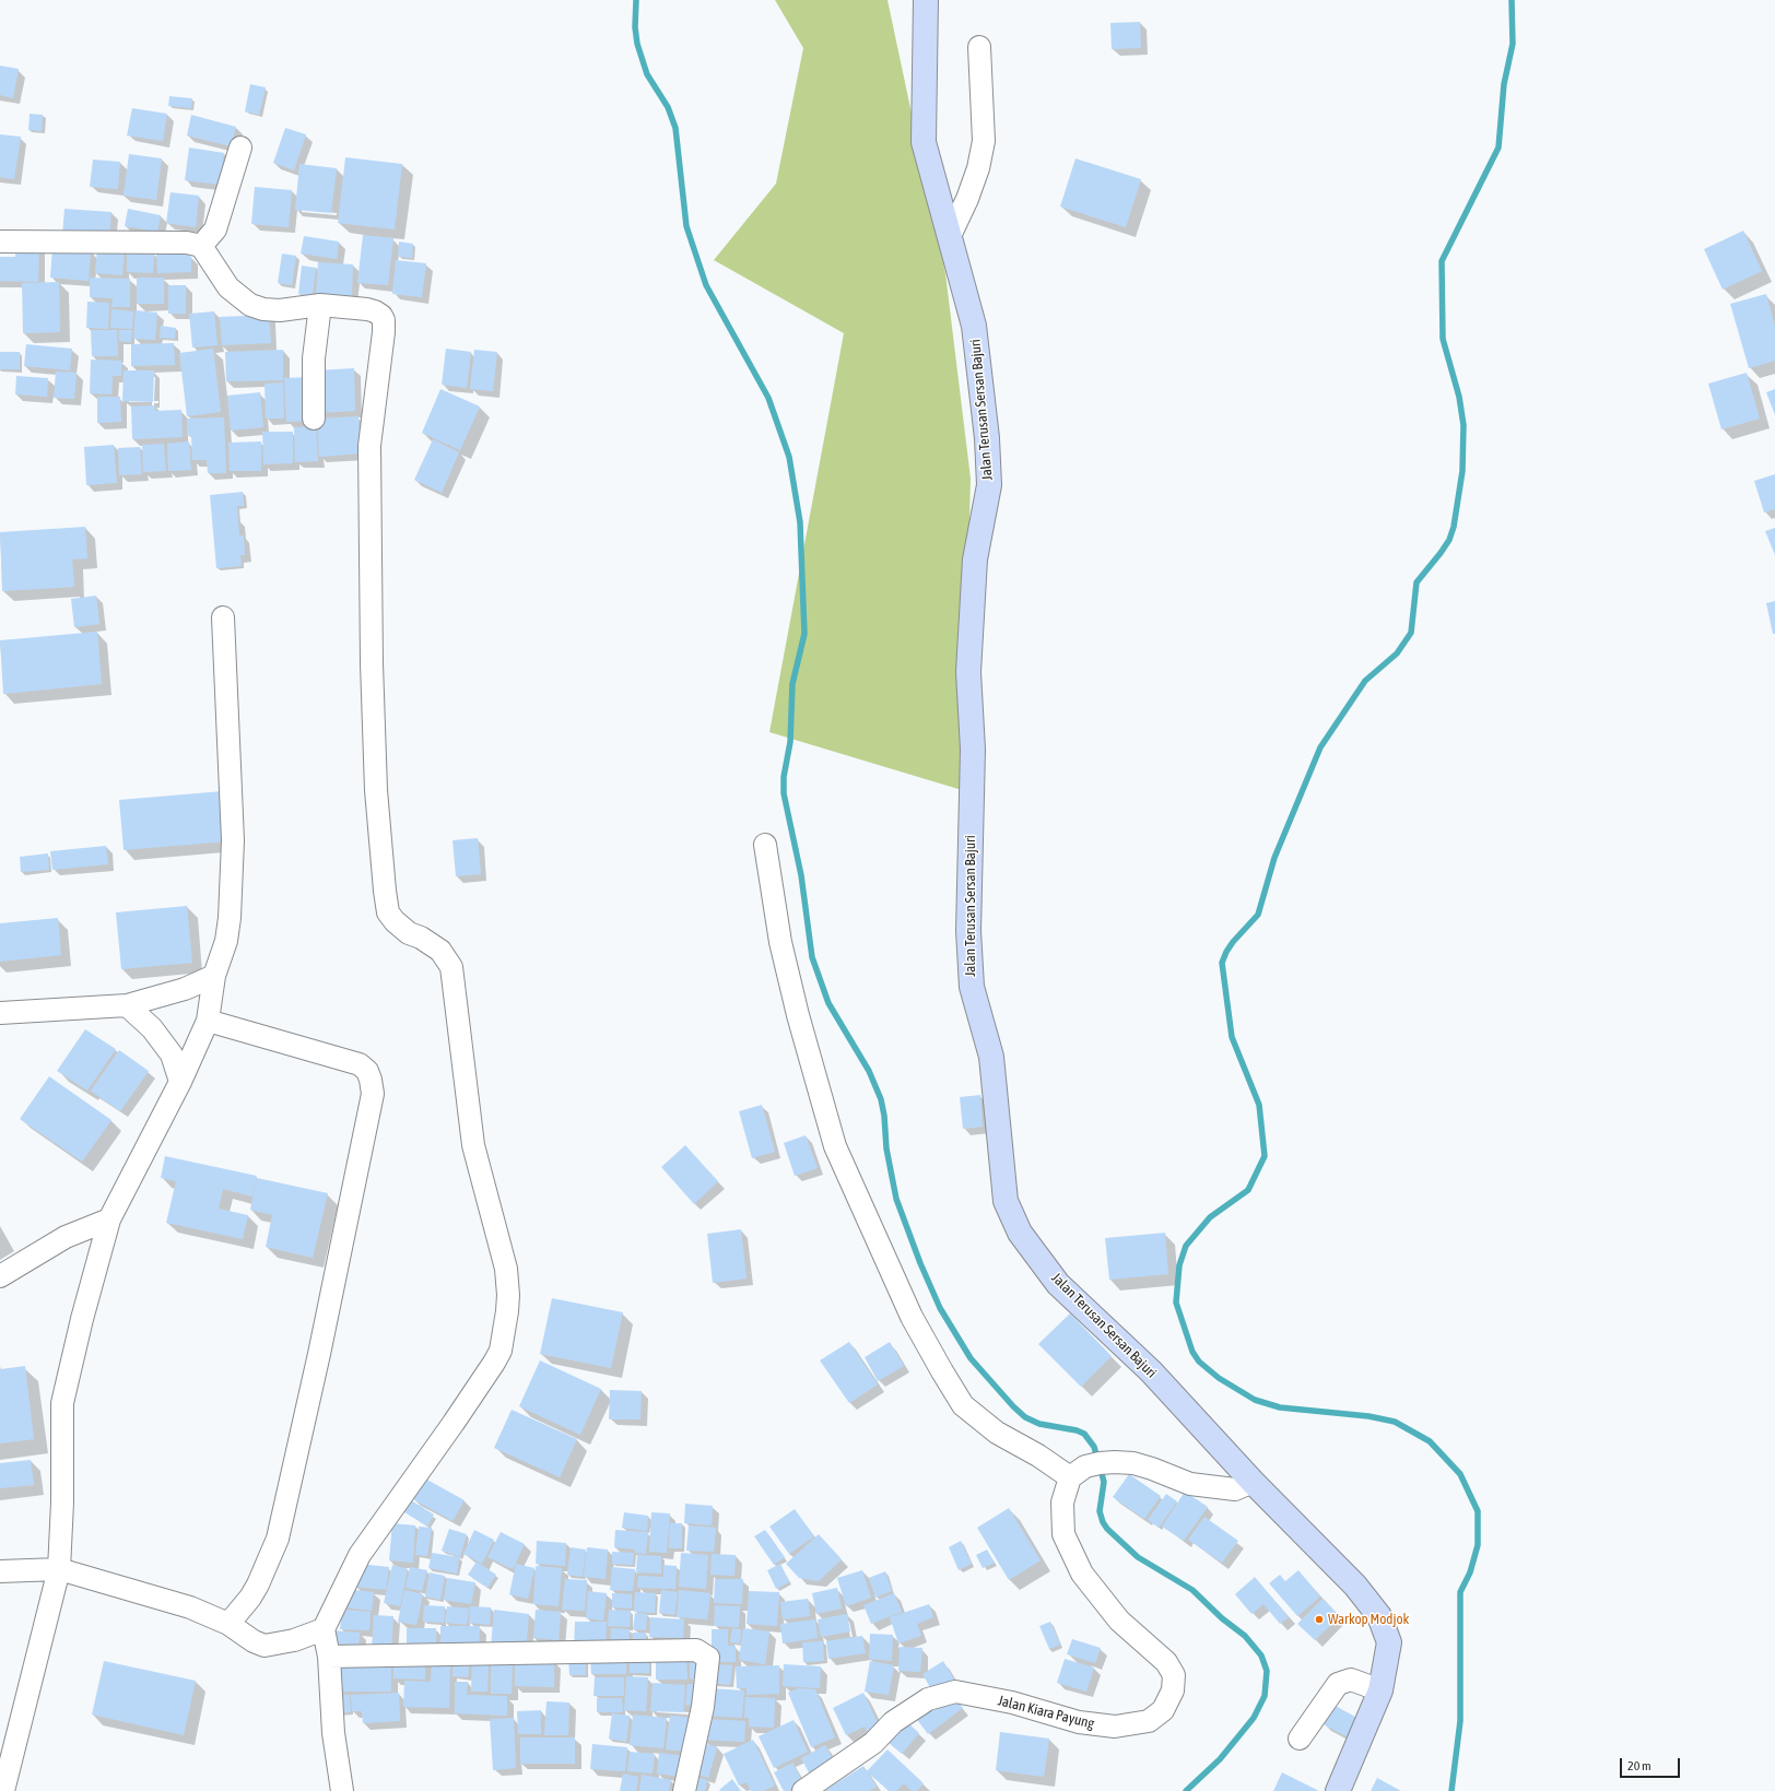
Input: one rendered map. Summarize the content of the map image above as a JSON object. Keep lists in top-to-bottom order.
{
  "streets": {
    "main road": ["Jalan Terusan Sersan Bajuri"],
    "street": ["Jalan Kiara Payung"]
  },
  "places": ["Warkop Modjok"],
  "scale_bar": "20 m"
}
